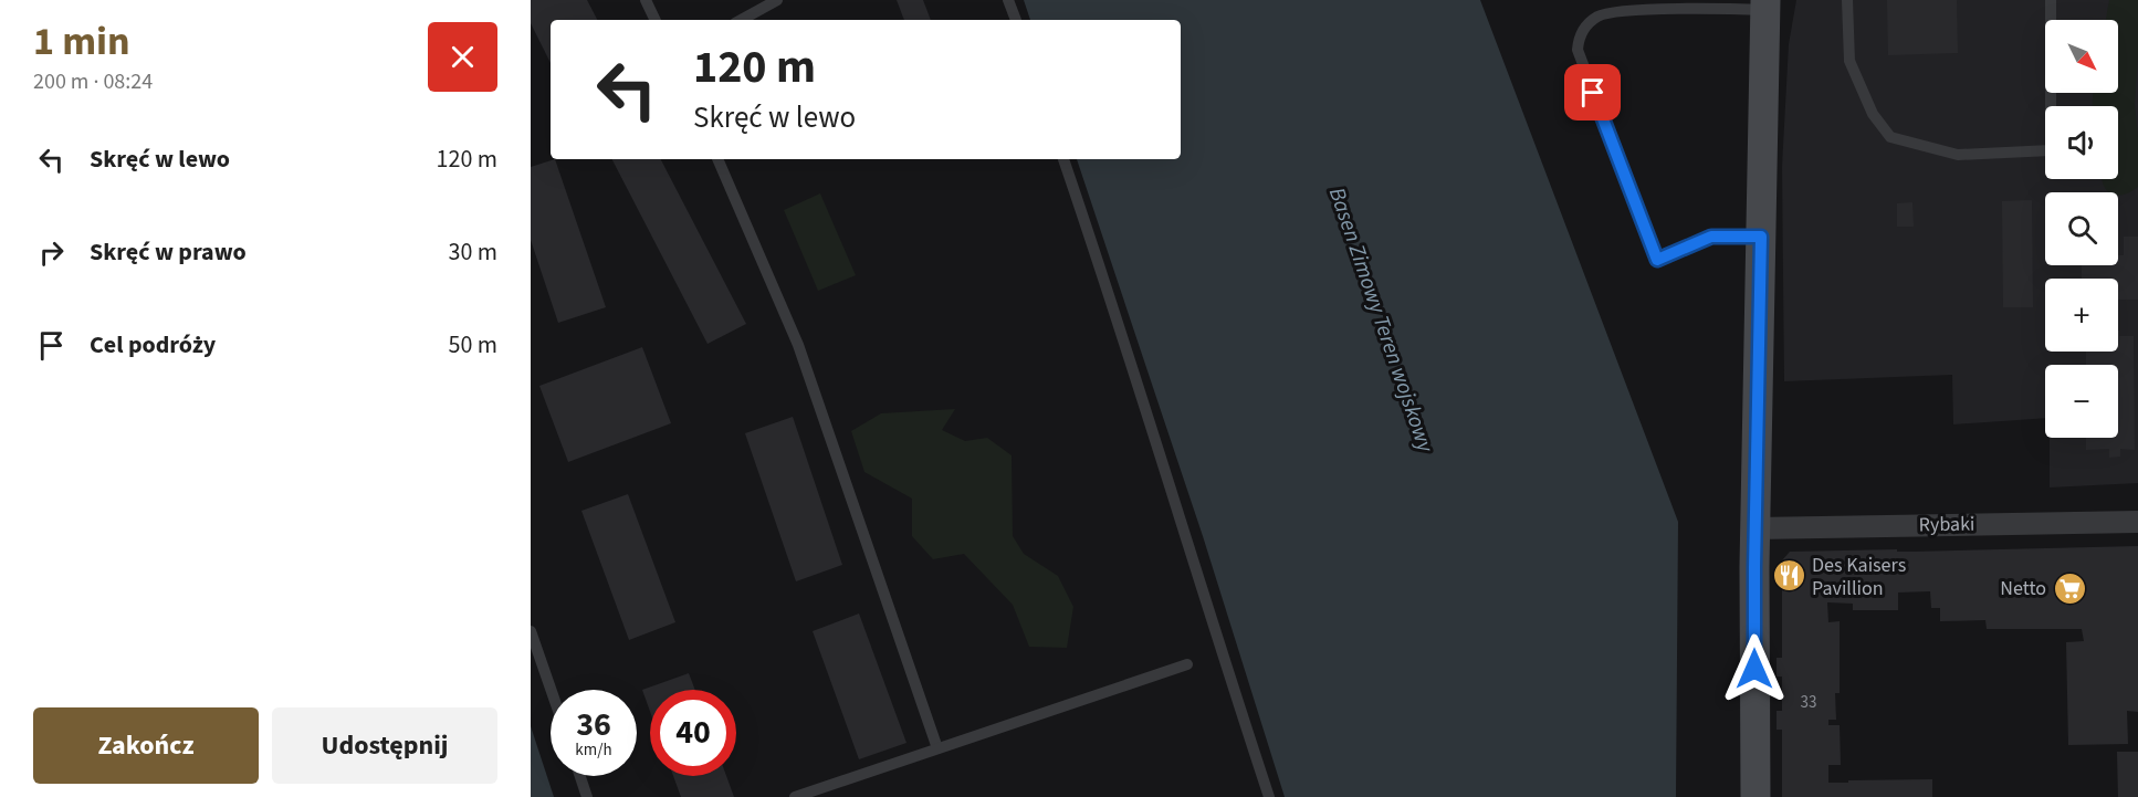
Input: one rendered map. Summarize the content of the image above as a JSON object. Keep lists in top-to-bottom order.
{
  "streets": {
    "street": ["Rybaki"]
  },
  "water": ["Basen Zimowy Teren wojskowy"],
  "places": {
    "restaurant": ["Des Kaisers Pavillion"],
    "supermarket": ["Netto"]
  },
  "house_numbers": ["33"],
  "north": "bottom right",
  "page": {
    "heading": ["1 min", "200 m · 08:24"],
    "map_buttons": ["+", "−"],
    "turn": ["120 m", "Skręć w lewo"],
    "list": [
      {
        "name": "Skręć w lewo",
        "value": "120 m"
      },
      {
        "name": "Skręć w prawo",
        "value": "30 m"
      },
      {
        "name": "Cel podróży",
        "value": "50 m"
      }
    ],
    "speed": "36 km/h",
    "limit": "40",
    "buttons": ["Zakończ", "Udostępnij"]
  }
}
